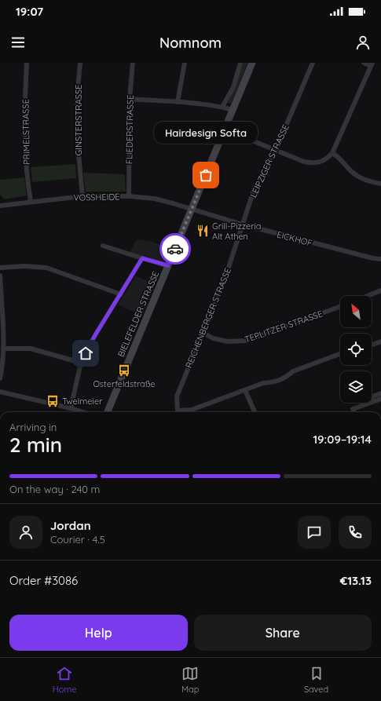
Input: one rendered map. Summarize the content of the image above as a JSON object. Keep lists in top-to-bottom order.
{
  "streets": {
    "main road": ["BIELEFELDER STRASSE"],
    "street": [
      "GINSTERSTRASSE",
      "FLIEDERSTRASSE",
      "PRIMELSTRASSE",
      "LEIPZIGER STRASSE",
      "VOSSHEIDE",
      "EICKHOF",
      "REICHENBERGER STRASSE",
      "TEPLITZER STRASSE"
    ]
  },
  "crossings": [
    ["GINSTERSTRASSE", "VOSSHEIDE"],
    ["FLIEDERSTRASSE", "VOSSHEIDE"],
    ["PRIMELSTRASSE", "VOSSHEIDE"],
    ["LEIPZIGER STRASSE", "EICKHOF"],
    ["LEIPZIGER STRASSE", "REICHENBERGER STRASSE"],
    ["VOSSHEIDE", "EICKHOF"],
    ["VOSSHEIDE", "BIELEFELDER STRASSE"],
    ["EICKHOF", "BIELEFELDER STRASSE"],
    ["EICKHOF", "REICHENBERGER STRASSE"],
    ["REICHENBERGER STRASSE", "TEPLITZER STRASSE"]
  ],
  "places": {
    "other": ["Hairdesign Softa"],
    "restaurant": ["Grill-Pizzeria Alt Athen"],
    "bus stop": ["Osterfeldstraße", "Twelmeier"]
  },
  "north": "top left",
  "page": {
    "status": "19:07",
    "header": "Nomnom",
    "bubble": "Hairdesign Softa",
    "heading": ["2 min", "Arriving in", "19:09–19:14"],
    "panel": [
      "Jordan",
      "Courier · 4.5",
      "Order #3086",
      "€13.13"
    ],
    "bar": "On the way · 240 m",
    "buttons": ["Help", "Share"],
    "tabs": ["Home", "Map", "Saved"]
  }
}
